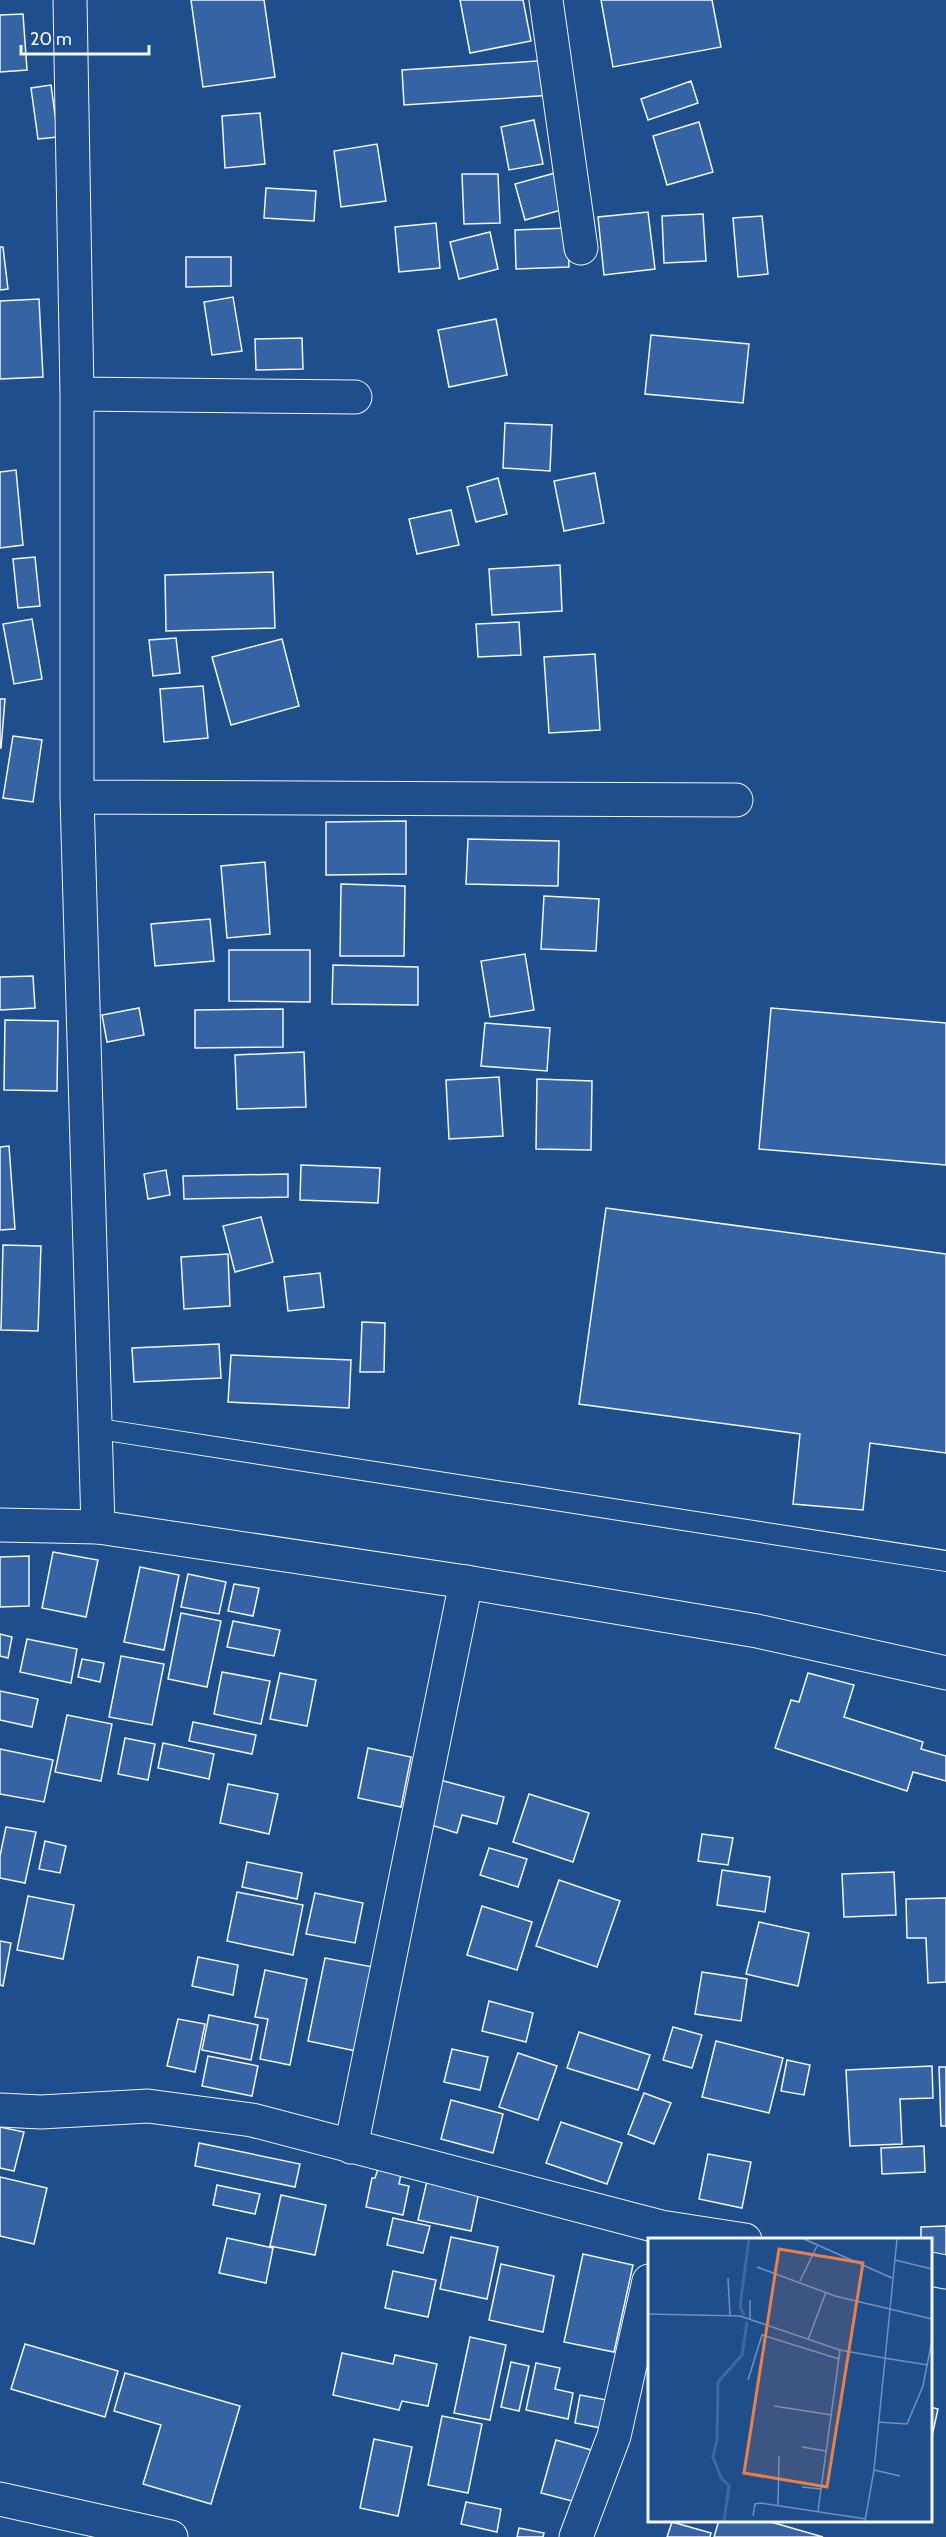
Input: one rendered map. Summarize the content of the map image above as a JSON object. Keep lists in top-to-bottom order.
{
  "scale_bar": "20 m"
}
